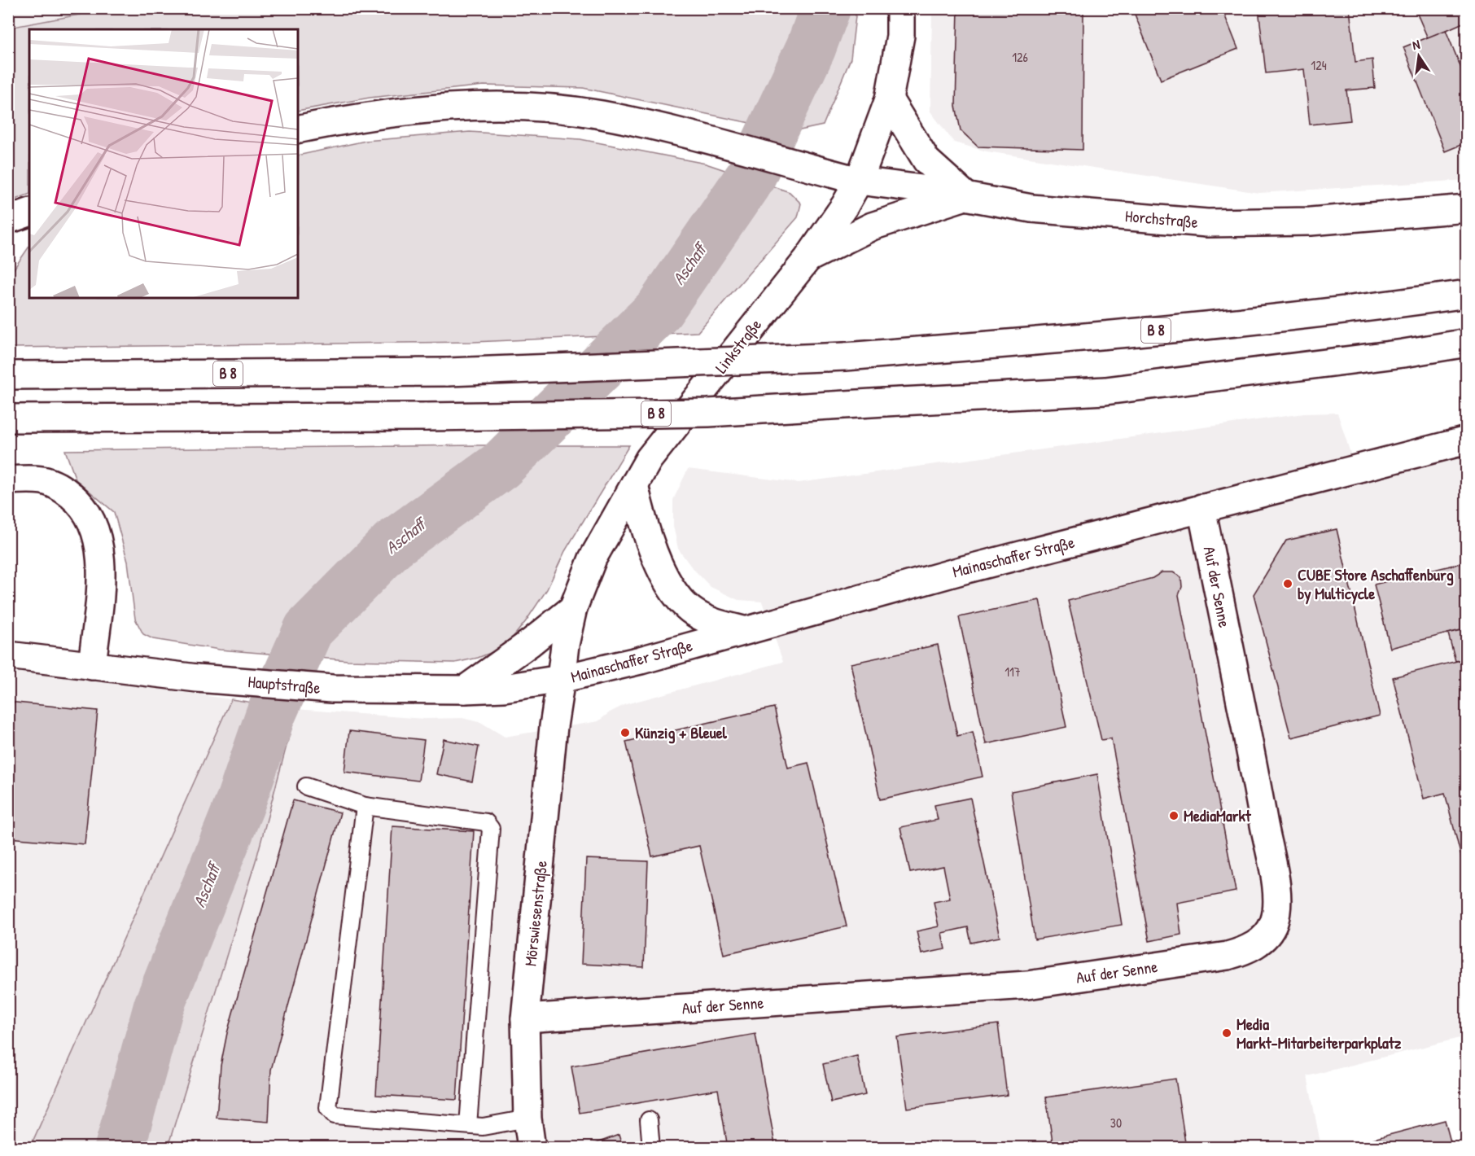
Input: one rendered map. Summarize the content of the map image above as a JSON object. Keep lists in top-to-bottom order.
{
  "streets": {
    "main road": [
      "Horchstraße",
      "B 8",
      "Linkstraße",
      "Mainaschaffer Straße",
      "Auf der Senne",
      "Hauptstraße",
      "Mörswiesenstraße"
    ]
  },
  "crossings": [
    ["Horchstraße", "Linkstraße"],
    ["Linkstraße", "Mainaschaffer Straße"],
    ["Linkstraße", "Hauptstraße"],
    ["Linkstraße", "Mörswiesenstraße"],
    ["Mainaschaffer Straße", "Auf der Senne"],
    ["Mainaschaffer Straße", "Hauptstraße"],
    ["Mainaschaffer Straße", "Mörswiesenstraße"],
    ["Auf der Senne", "Mörswiesenstraße"],
    ["Hauptstraße", "Mörswiesenstraße"]
  ],
  "water": ["Aschaff"],
  "places": [
    "CUBE Store Aschaffenburg by Multicycle",
    "Künzig + Bleuel",
    "MediaMarkt",
    "Media Markt-Mitarbeiterparkplatz"
  ],
  "house_numbers": [
    "126",
    "124",
    "117",
    "30"
  ],
  "north": "top"
}
